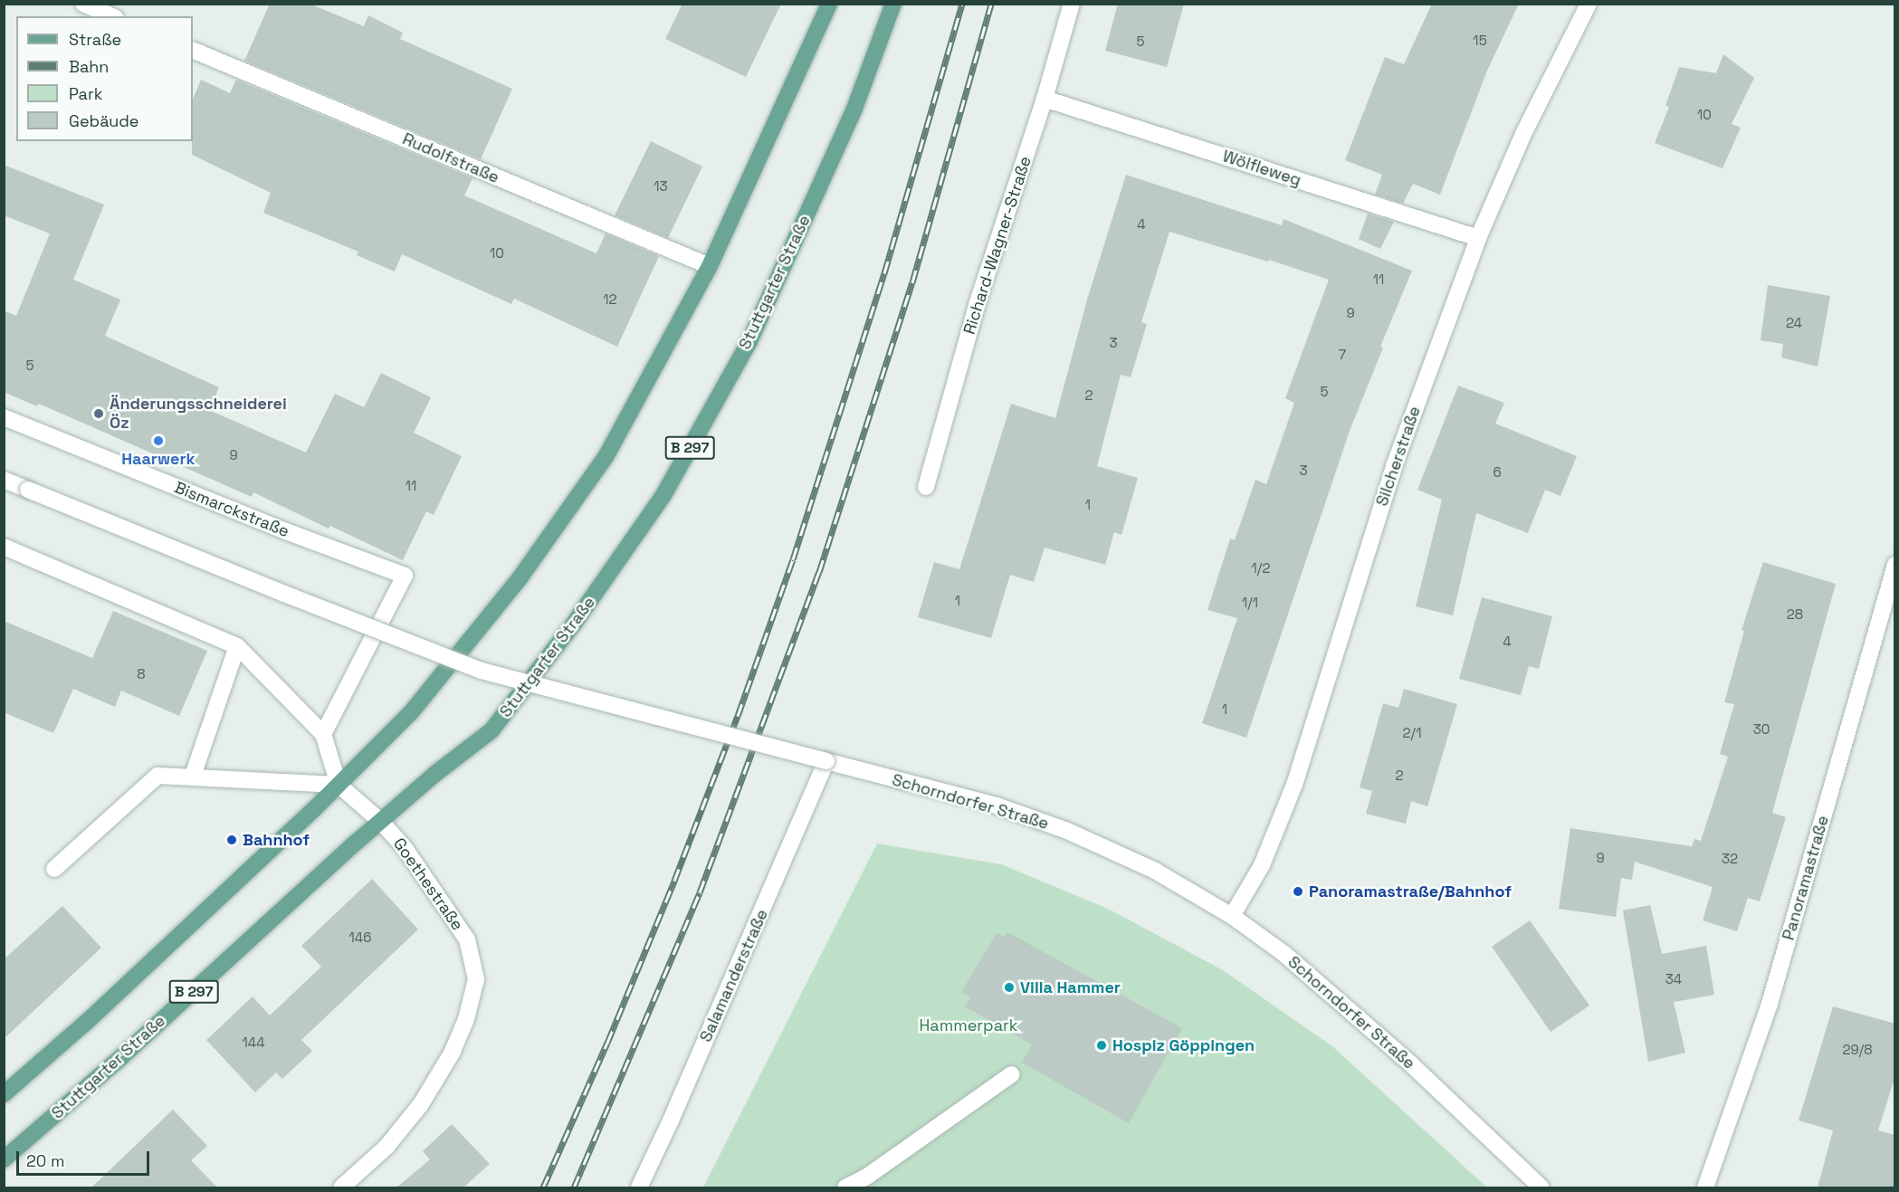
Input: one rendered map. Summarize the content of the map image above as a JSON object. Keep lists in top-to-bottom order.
{
  "streets": {
    "main road": ["Stuttgarter Straße", "B 297"],
    "street": [
      "Rudolfstraße",
      "Wölfleweg",
      "Richard-Wagner-Straße",
      "Silcherstraße",
      "Bismarckstraße",
      "Schorndorfer Straße",
      "Panoramastraße",
      "Goethestraße",
      "Salamanderstraße"
    ]
  },
  "crossings": [
    ["Wölfleweg", "Richard-Wagner-Straße"],
    ["Wölfleweg", "Silcherstraße"],
    ["Stuttgarter Straße", "Goethestraße"],
    ["Silcherstraße", "Schorndorfer Straße"],
    ["Schorndorfer Straße", "Salamanderstraße"]
  ],
  "parks": ["Hammerpark"],
  "places": [
    "Änderungsschneiderei Öz",
    "Haarwerk",
    "Bahnhof",
    "Panoramastraße/Bahnhof",
    "Villa Hammer",
    "Hospiz Göppingen"
  ],
  "house_numbers": [
    "15",
    "5",
    "10",
    "13",
    "4",
    "10",
    "11",
    "12",
    "9",
    "24",
    "3",
    "7",
    "5",
    "5",
    "2",
    "9",
    "3",
    "6",
    "11",
    "1",
    "1/2",
    "1",
    "1/1",
    "28",
    "4",
    "8",
    "1",
    "30",
    "2/1",
    "2",
    "9",
    "32",
    "146",
    "34",
    "144",
    "29/8"
  ],
  "legend": [
    "Straße",
    "Bahn",
    "Park",
    "Gebäude"
  ],
  "scale_bar": "20 m"
}
